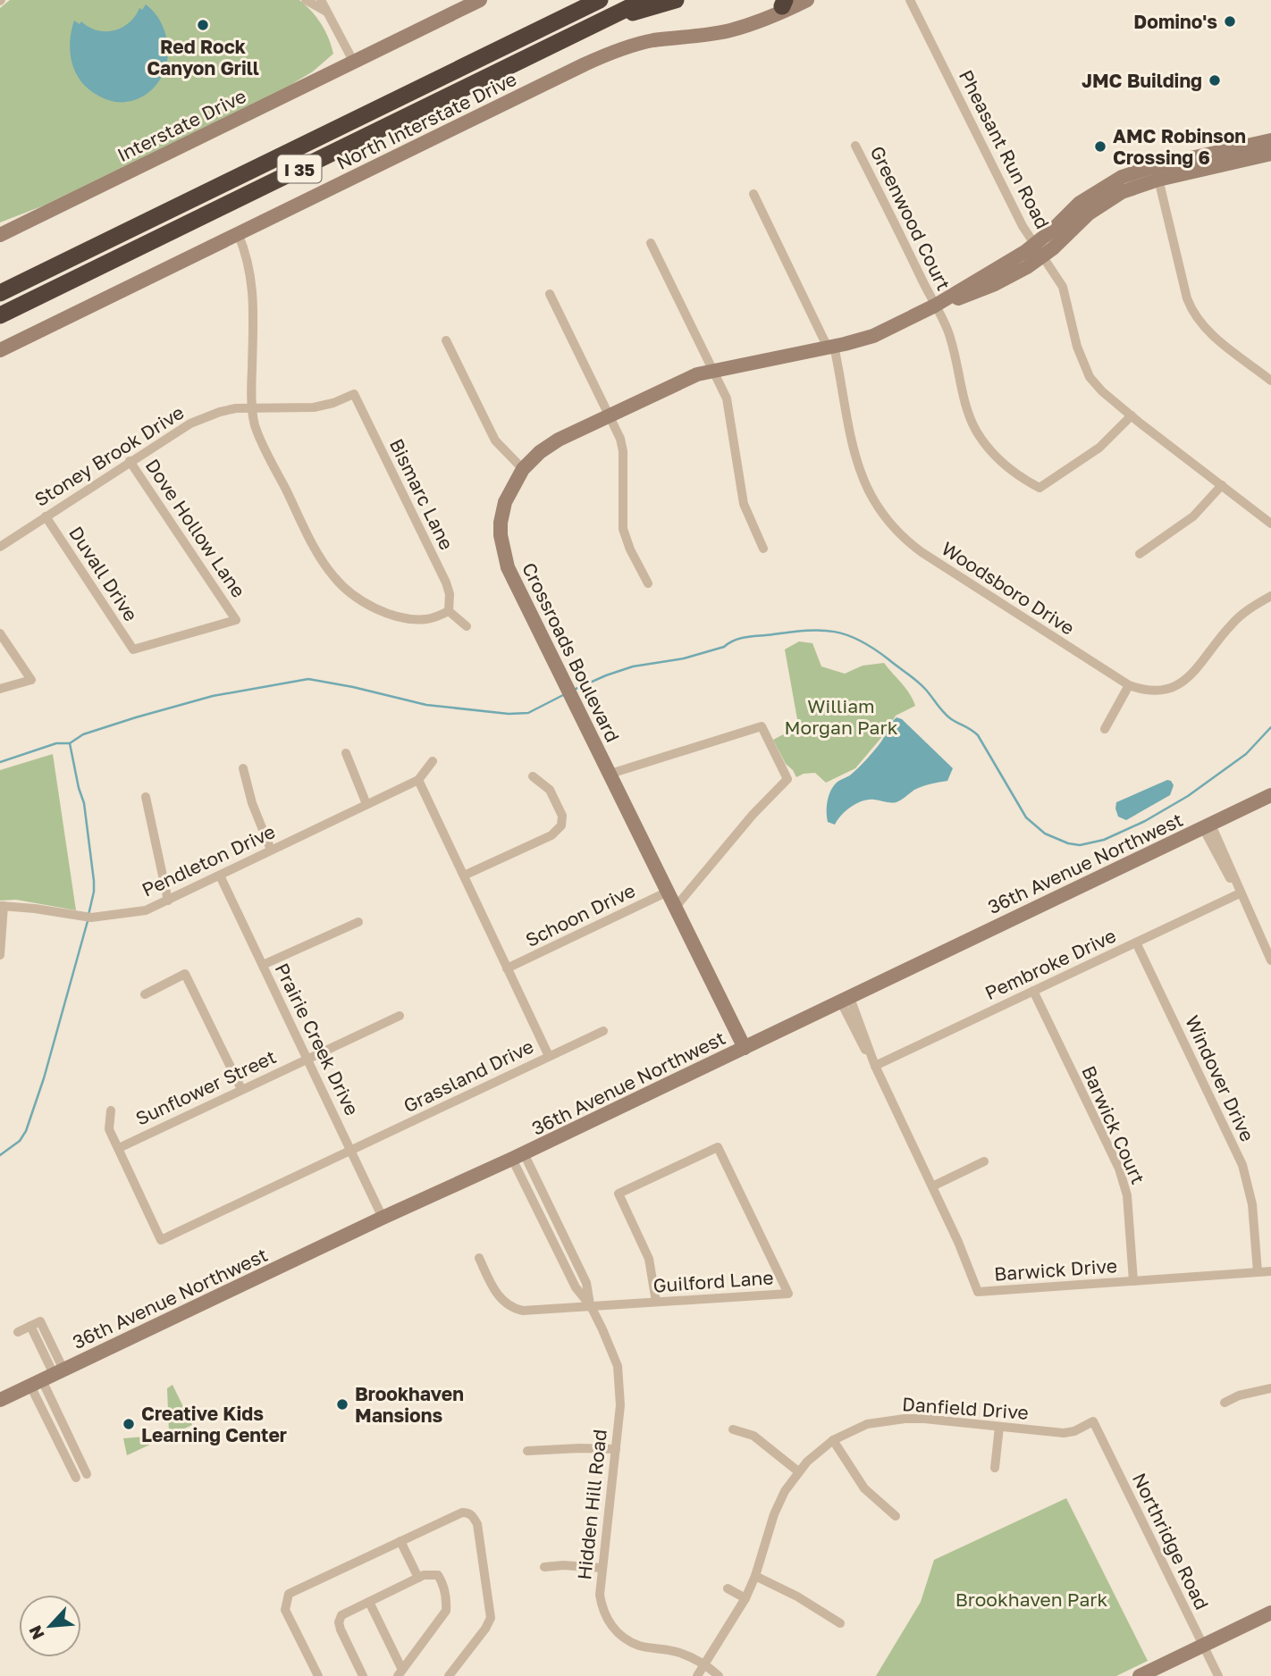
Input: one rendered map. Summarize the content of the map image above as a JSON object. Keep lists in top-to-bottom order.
{
  "streets": {
    "highway": ["I 35"],
    "street": [
      "North Interstate Drive",
      "Interstate Drive",
      "Pheasant Run Road",
      "Greenwood Court",
      "Stoney Brook Drive",
      "Bismarc Lane",
      "Dove Hollow Lane",
      "Duvall Drive",
      "Woodsboro Drive",
      "Crossroads Boulevard",
      "Pendleton Drive",
      "36th Avenue Northwest",
      "Schoon Drive",
      "Pembroke Drive",
      "Prairie Creek Drive",
      "Grassland Drive",
      "Windover Drive",
      "Sunflower Street",
      "Barwick Court",
      "Barwick Drive",
      "Guilford Lane",
      "Danfield Drive",
      "Hidden Hill Road",
      "Northridge Road"
    ]
  },
  "crossings": [
    ["Pheasant Run Road", "Greenwood Court"],
    ["Pheasant Run Road", "Crossroads Boulevard"],
    ["Greenwood Court", "Crossroads Boulevard"],
    ["Stoney Brook Drive", "Bismarc Lane"],
    ["Stoney Brook Drive", "Dove Hollow Lane"],
    ["Stoney Brook Drive", "Duvall Drive"],
    ["Dove Hollow Lane", "Duvall Drive"],
    ["Woodsboro Drive", "Crossroads Boulevard"],
    ["Crossroads Boulevard", "36th Avenue Northwest"],
    ["Crossroads Boulevard", "Schoon Drive"],
    ["Pendleton Drive", "Prairie Creek Drive"],
    ["Pendleton Drive", "Grassland Drive"],
    ["36th Avenue Northwest", "Prairie Creek Drive"],
    ["36th Avenue Northwest", "Barwick Drive"],
    ["36th Avenue Northwest", "Hidden Hill Road"],
    ["Schoon Drive", "Grassland Drive"],
    ["Pembroke Drive", "Windover Drive"],
    ["Pembroke Drive", "Barwick Court"],
    ["Pembroke Drive", "Barwick Drive"],
    ["Prairie Creek Drive", "Grassland Drive"],
    ["Prairie Creek Drive", "Sunflower Street"],
    ["Grassland Drive", "Sunflower Street"],
    ["Windover Drive", "Barwick Drive"],
    ["Barwick Court", "Barwick Drive"],
    ["Guilford Lane", "Hidden Hill Road"],
    ["Danfield Drive", "Hidden Hill Road"],
    ["Danfield Drive", "Northridge Road"]
  ],
  "parks": ["William Morgan Park", "Brookhaven Park"],
  "places": [
    "Domino's",
    "Red Rock Canyon Grill",
    "JMC Building",
    "AMC Robinson Crossing 6",
    "Brookhaven Mansions",
    "Creative Kids Learning Center"
  ],
  "north": "bottom left"
}
